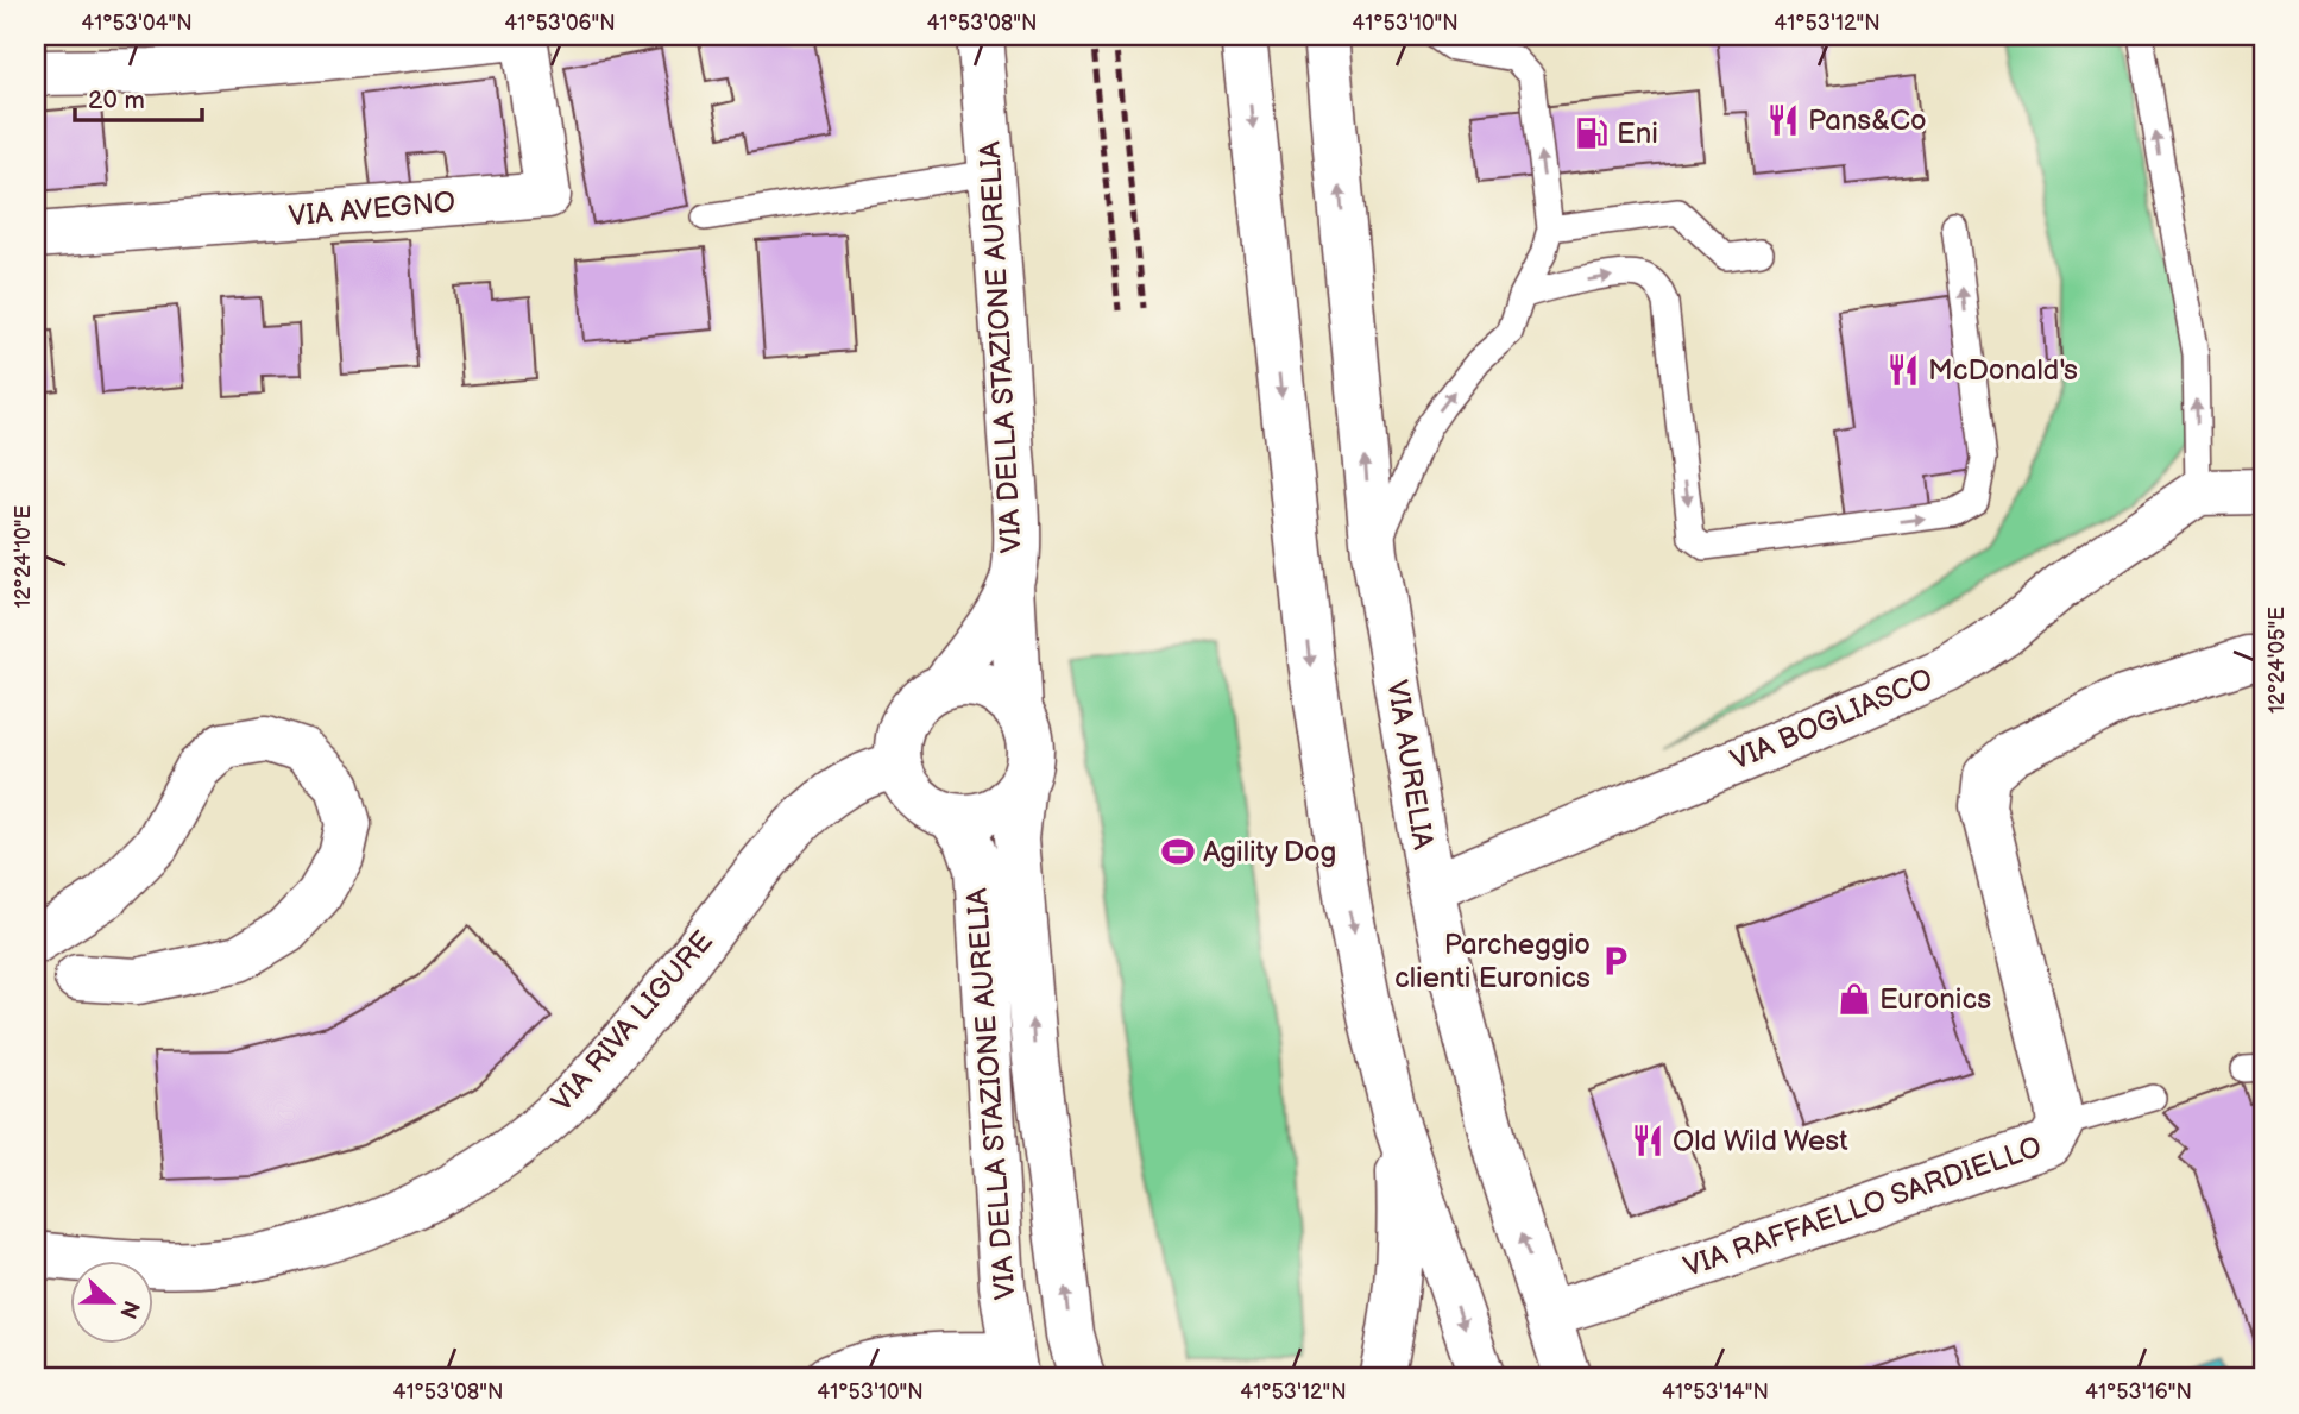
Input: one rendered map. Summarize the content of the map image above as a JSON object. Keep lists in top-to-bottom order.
{
  "streets": {
    "main road": [
      "VIA AVEGNO",
      "VIA DELLA STAZIONE AURELIA",
      "VIA BOGLIASCO",
      "VIA AURELIA",
      "VIA RIVA LIGURE",
      "VIA RAFFAELLO SARDIELLO"
    ]
  },
  "crossings": [
    ["VIA DELLA STAZIONE AURELIA", "VIA RIVA LIGURE"],
    ["VIA BOGLIASCO", "VIA AURELIA"],
    ["VIA AURELIA", "VIA RAFFAELLO SARDIELLO"]
  ],
  "places": {
    "restaurant": ["Pans&Co", "McDonald's", "Old Wild West"],
    "fuel station": ["Eni"],
    "sports": ["Agility Dog"],
    "parking": ["Parcheggio clienti Euronics"],
    "shop": ["Euronics"]
  },
  "scale_bar": "20 m",
  "north": "right",
  "coordinates": [
    "41°53'04\"N",
    "41°53'06\"N",
    "41°53'08\"N",
    "41°53'10\"N",
    "41°53'12\"N",
    "12°24'10\"E",
    "12°24'05\"E",
    "41°53'14\"N",
    "41°53'16\"N"
  ]
}
